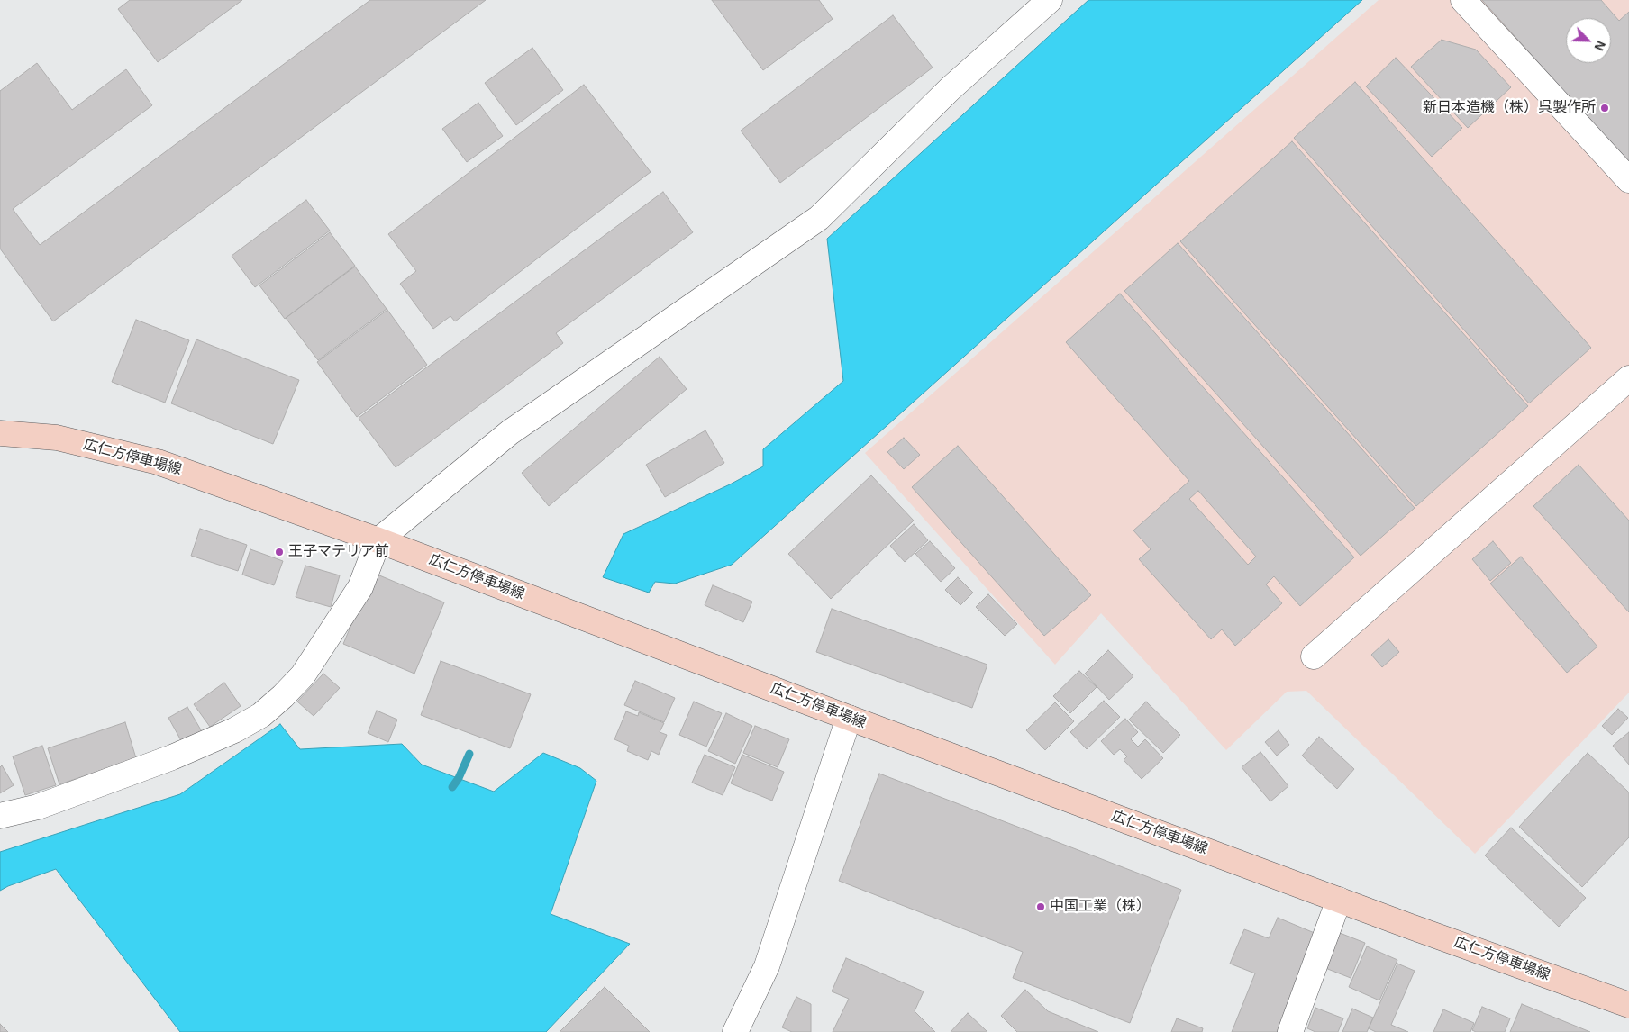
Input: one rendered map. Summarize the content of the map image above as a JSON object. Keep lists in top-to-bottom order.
{
  "streets": {
    "main road": ["広仁方停車場線"]
  },
  "places": ["新日本造機（株）呉製作所", "王子マテリア前", "中国工業（株）"],
  "north": "bottom right"
}
